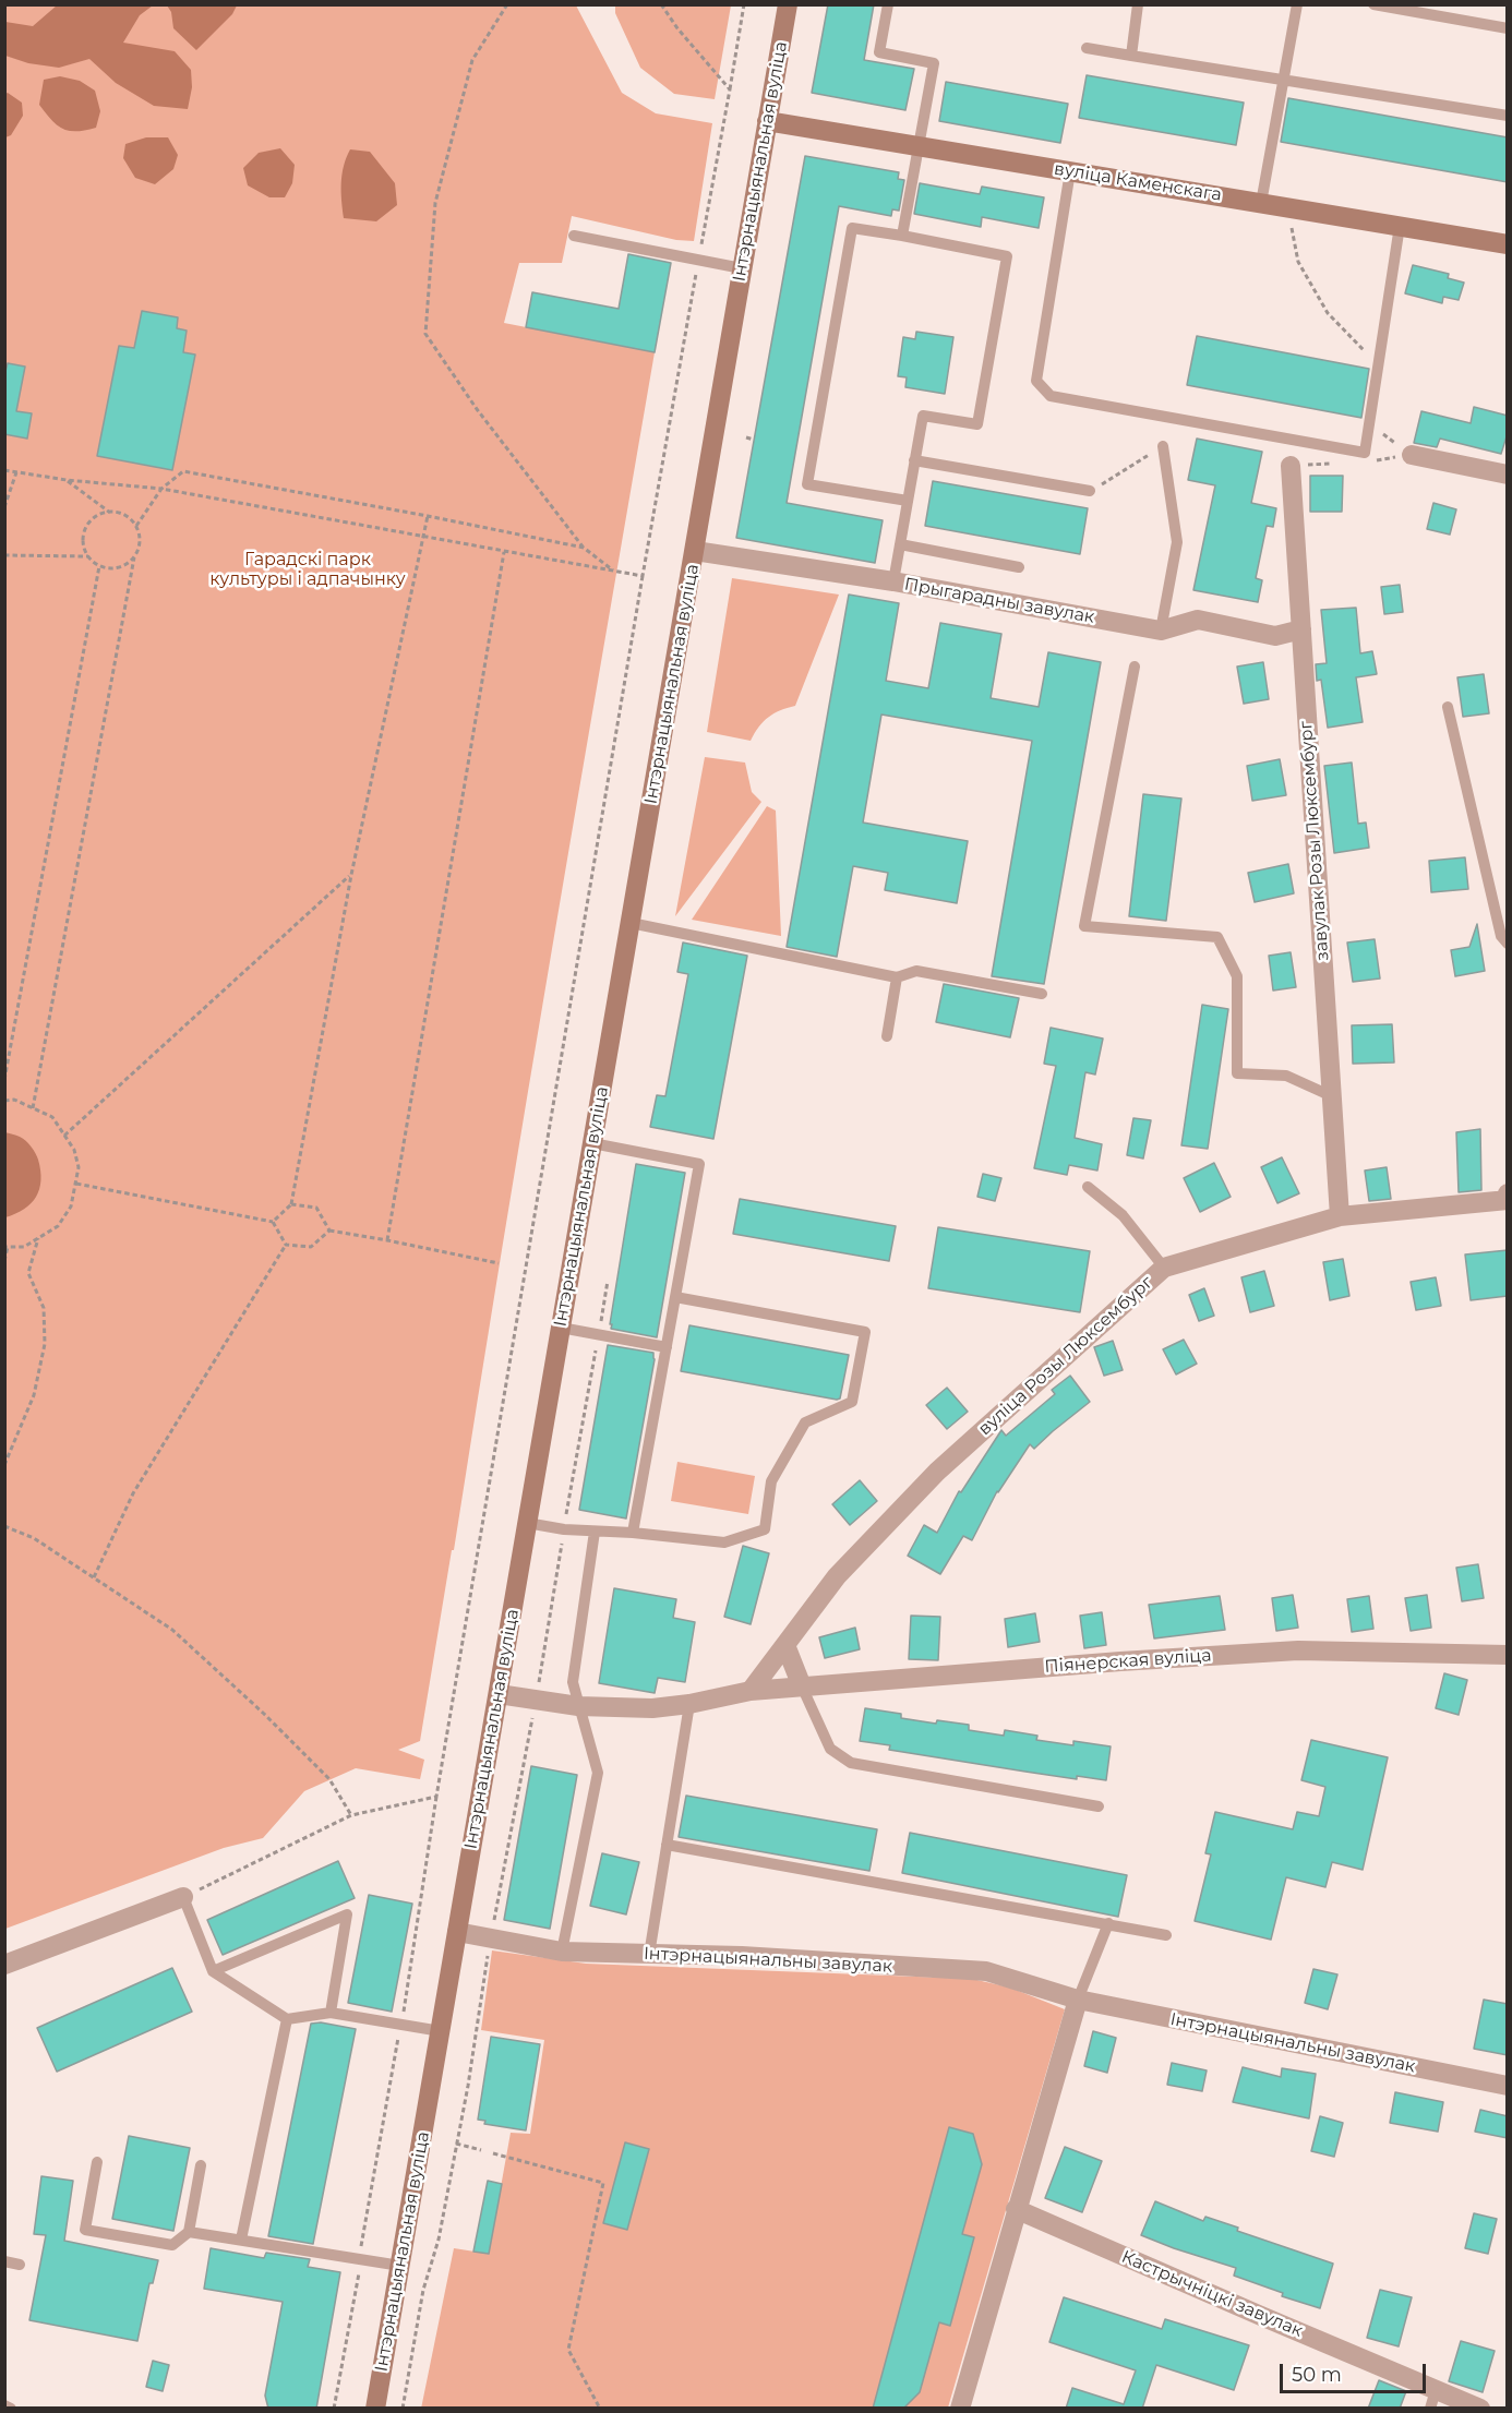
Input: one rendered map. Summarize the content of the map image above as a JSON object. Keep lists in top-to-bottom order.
{
  "streets": {
    "main road": ["Інтэрнацыянальная вуліца", "вуліца Каменскага"],
    "street": [
      "Прыгарадны завулак",
      "завулак Розы Люксембург",
      "вуліца Розы Люксембург",
      "Піянерская вуліца",
      "Інтэрнацыянальны завулак",
      "Кастрычніцкі завулак"
    ]
  },
  "crossings": [
    ["Інтэрнацыянальная вуліца", "вуліца Каменскага"],
    ["Інтэрнацыянальная вуліца", "Прыгарадны завулак"],
    ["Інтэрнацыянальная вуліца", "Піянерская вуліца"],
    ["Інтэрнацыянальная вуліца", "Інтэрнацыянальны завулак"],
    ["Прыгарадны завулак", "завулак Розы Люксембург"],
    ["завулак Розы Люксембург", "вуліца Розы Люксембург"],
    ["вуліца Розы Люксембург", "Піянерская вуліца"]
  ],
  "parks": ["Гарадскі парк культуры і адпачынку"],
  "scale_bar": "50 m"
}
